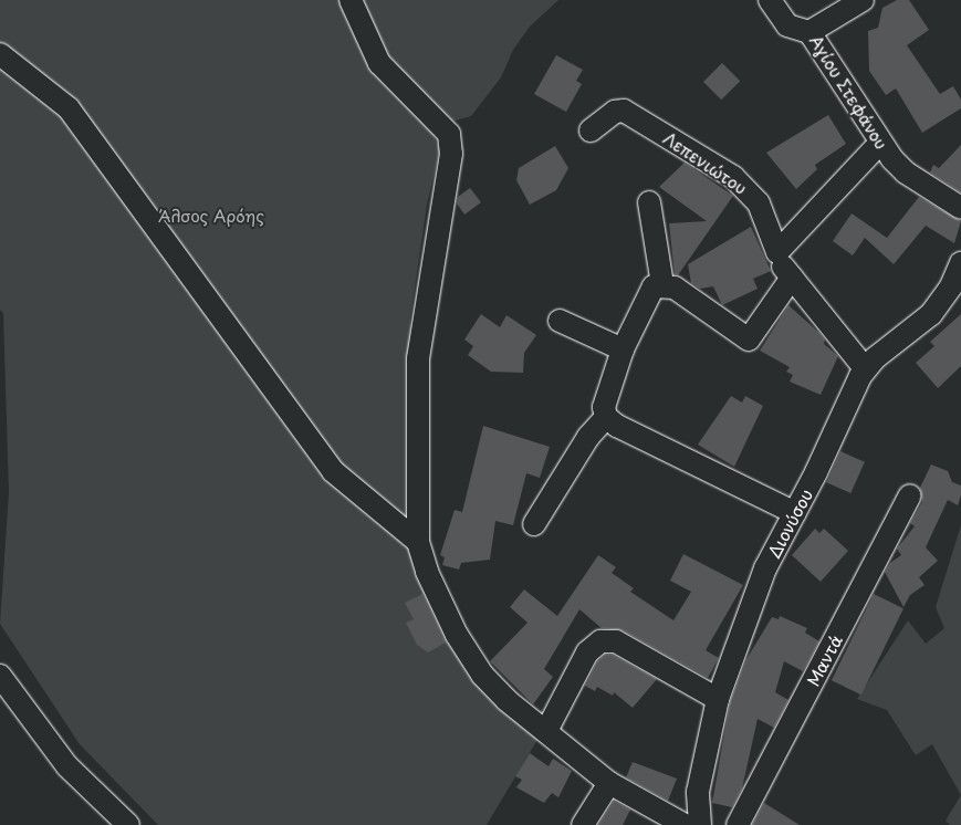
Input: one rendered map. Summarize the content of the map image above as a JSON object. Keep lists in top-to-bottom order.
{
  "streets": {
    "street": [
      "Αγίου Στεφάνου",
      "Λεπενιώτου",
      "Διονύσου",
      "Μαντά"
    ]
  },
  "parks": ["Άλσος Αρόης"]
}
